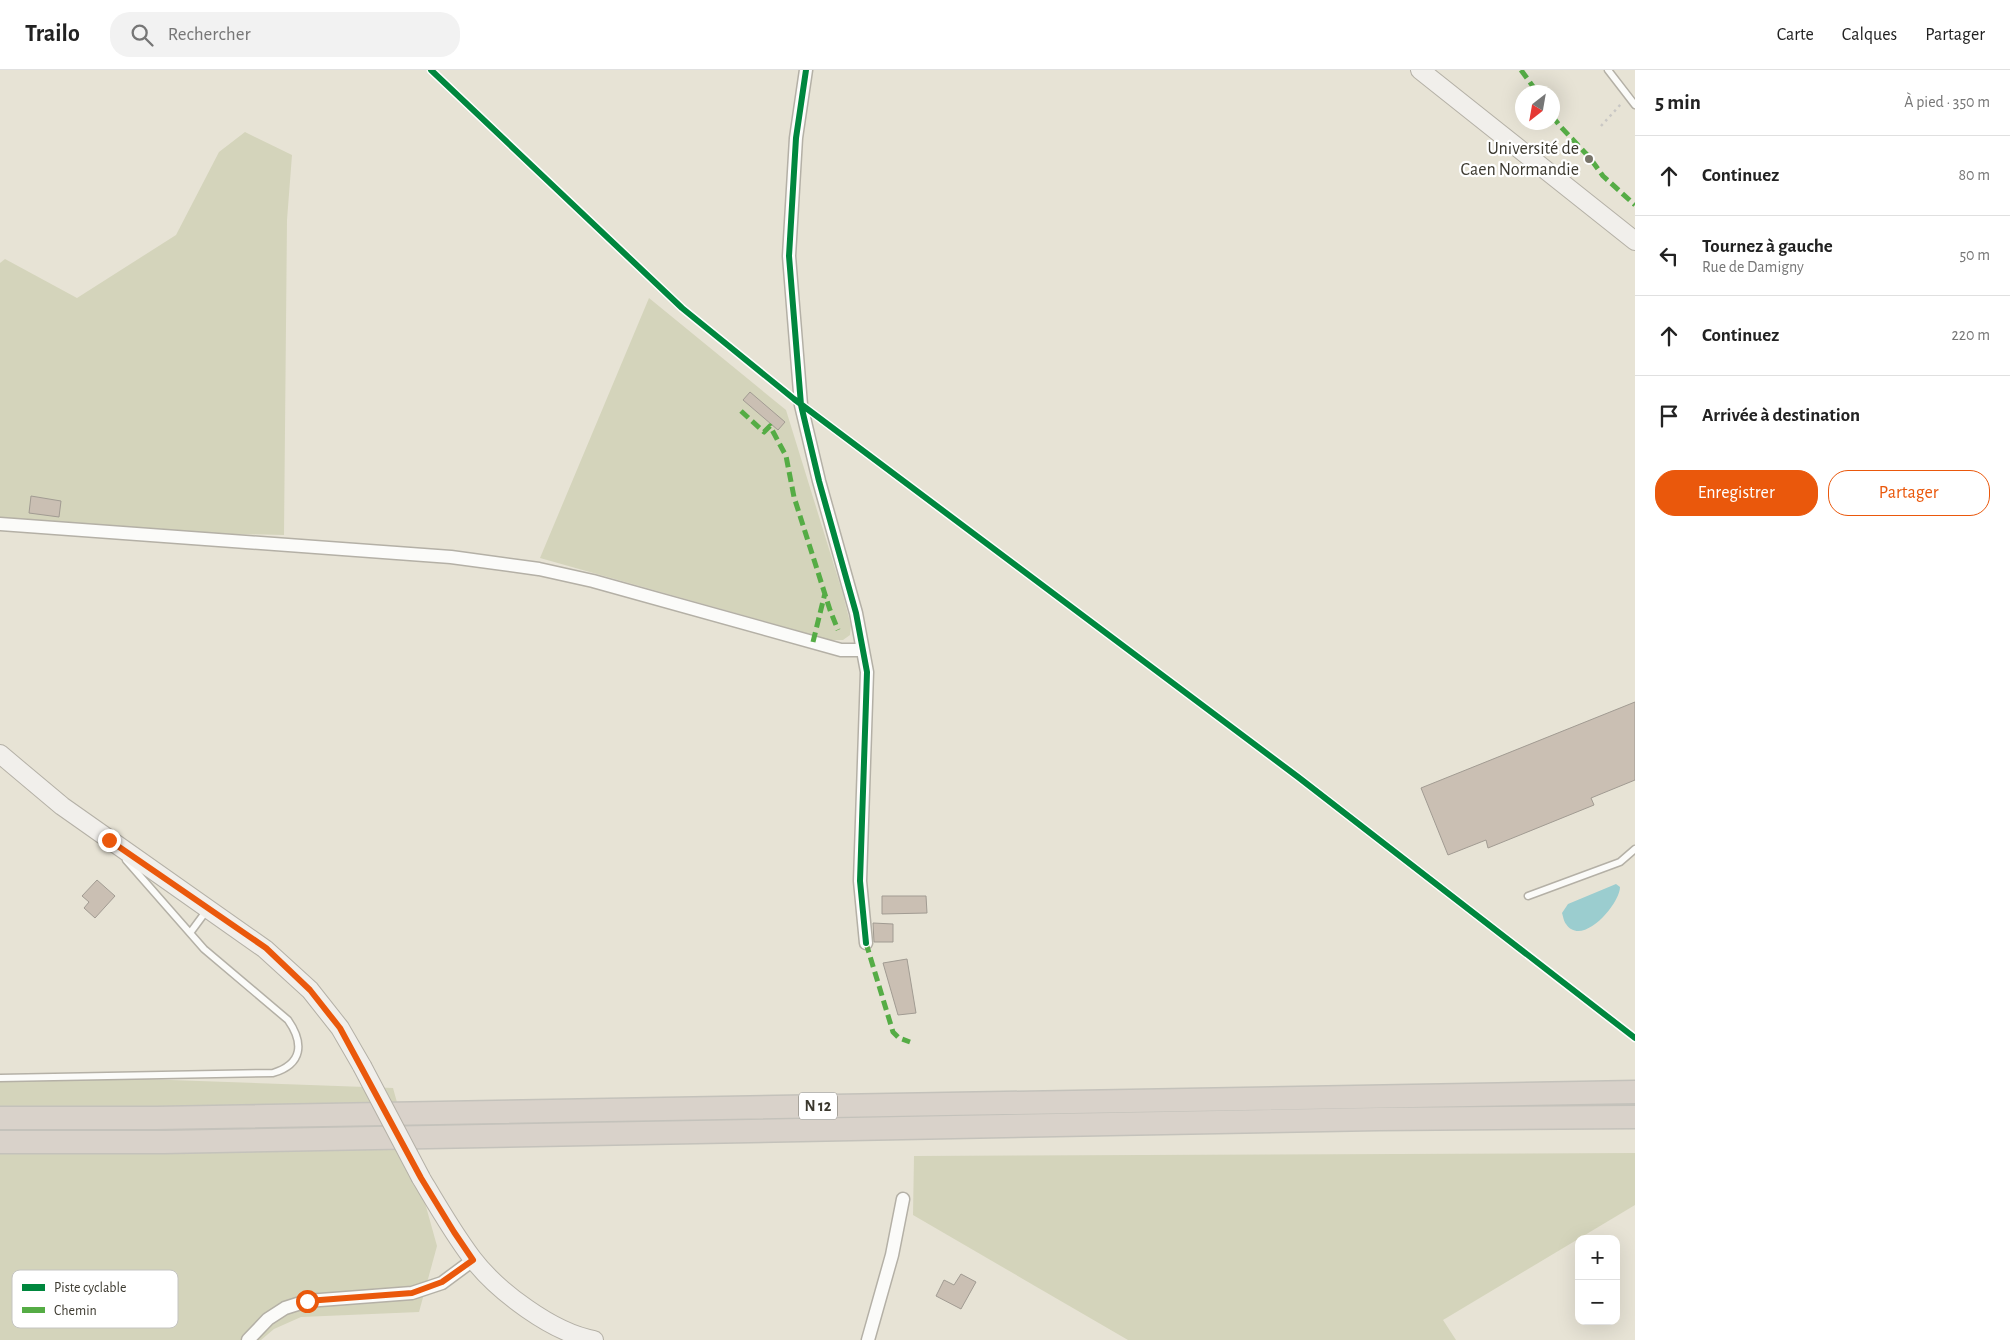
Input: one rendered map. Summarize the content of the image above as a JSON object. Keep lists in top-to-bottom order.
{
  "streets": {
    "highway": ["N 12"]
  },
  "places": ["Université de Caen Normandie"],
  "legend": ["Piste cyclable", "Chemin"],
  "north": "bottom left",
  "page": {
    "header": "Trailo",
    "search": "Rechercher",
    "nav": ["Carte", "Calques", "Partager"],
    "heading": ["5 min", "À pied · 350 m"],
    "list": [
      ["Continuez", "80 m"],
      ["Tournez à gauche", "Rue de Damigny", "50 m"],
      ["Continuez", "220 m"],
      "Arrivée à destination"
    ],
    "buttons": ["Enregistrer", "Partager"],
    "map_buttons": ["+", "−"]
  }
}
